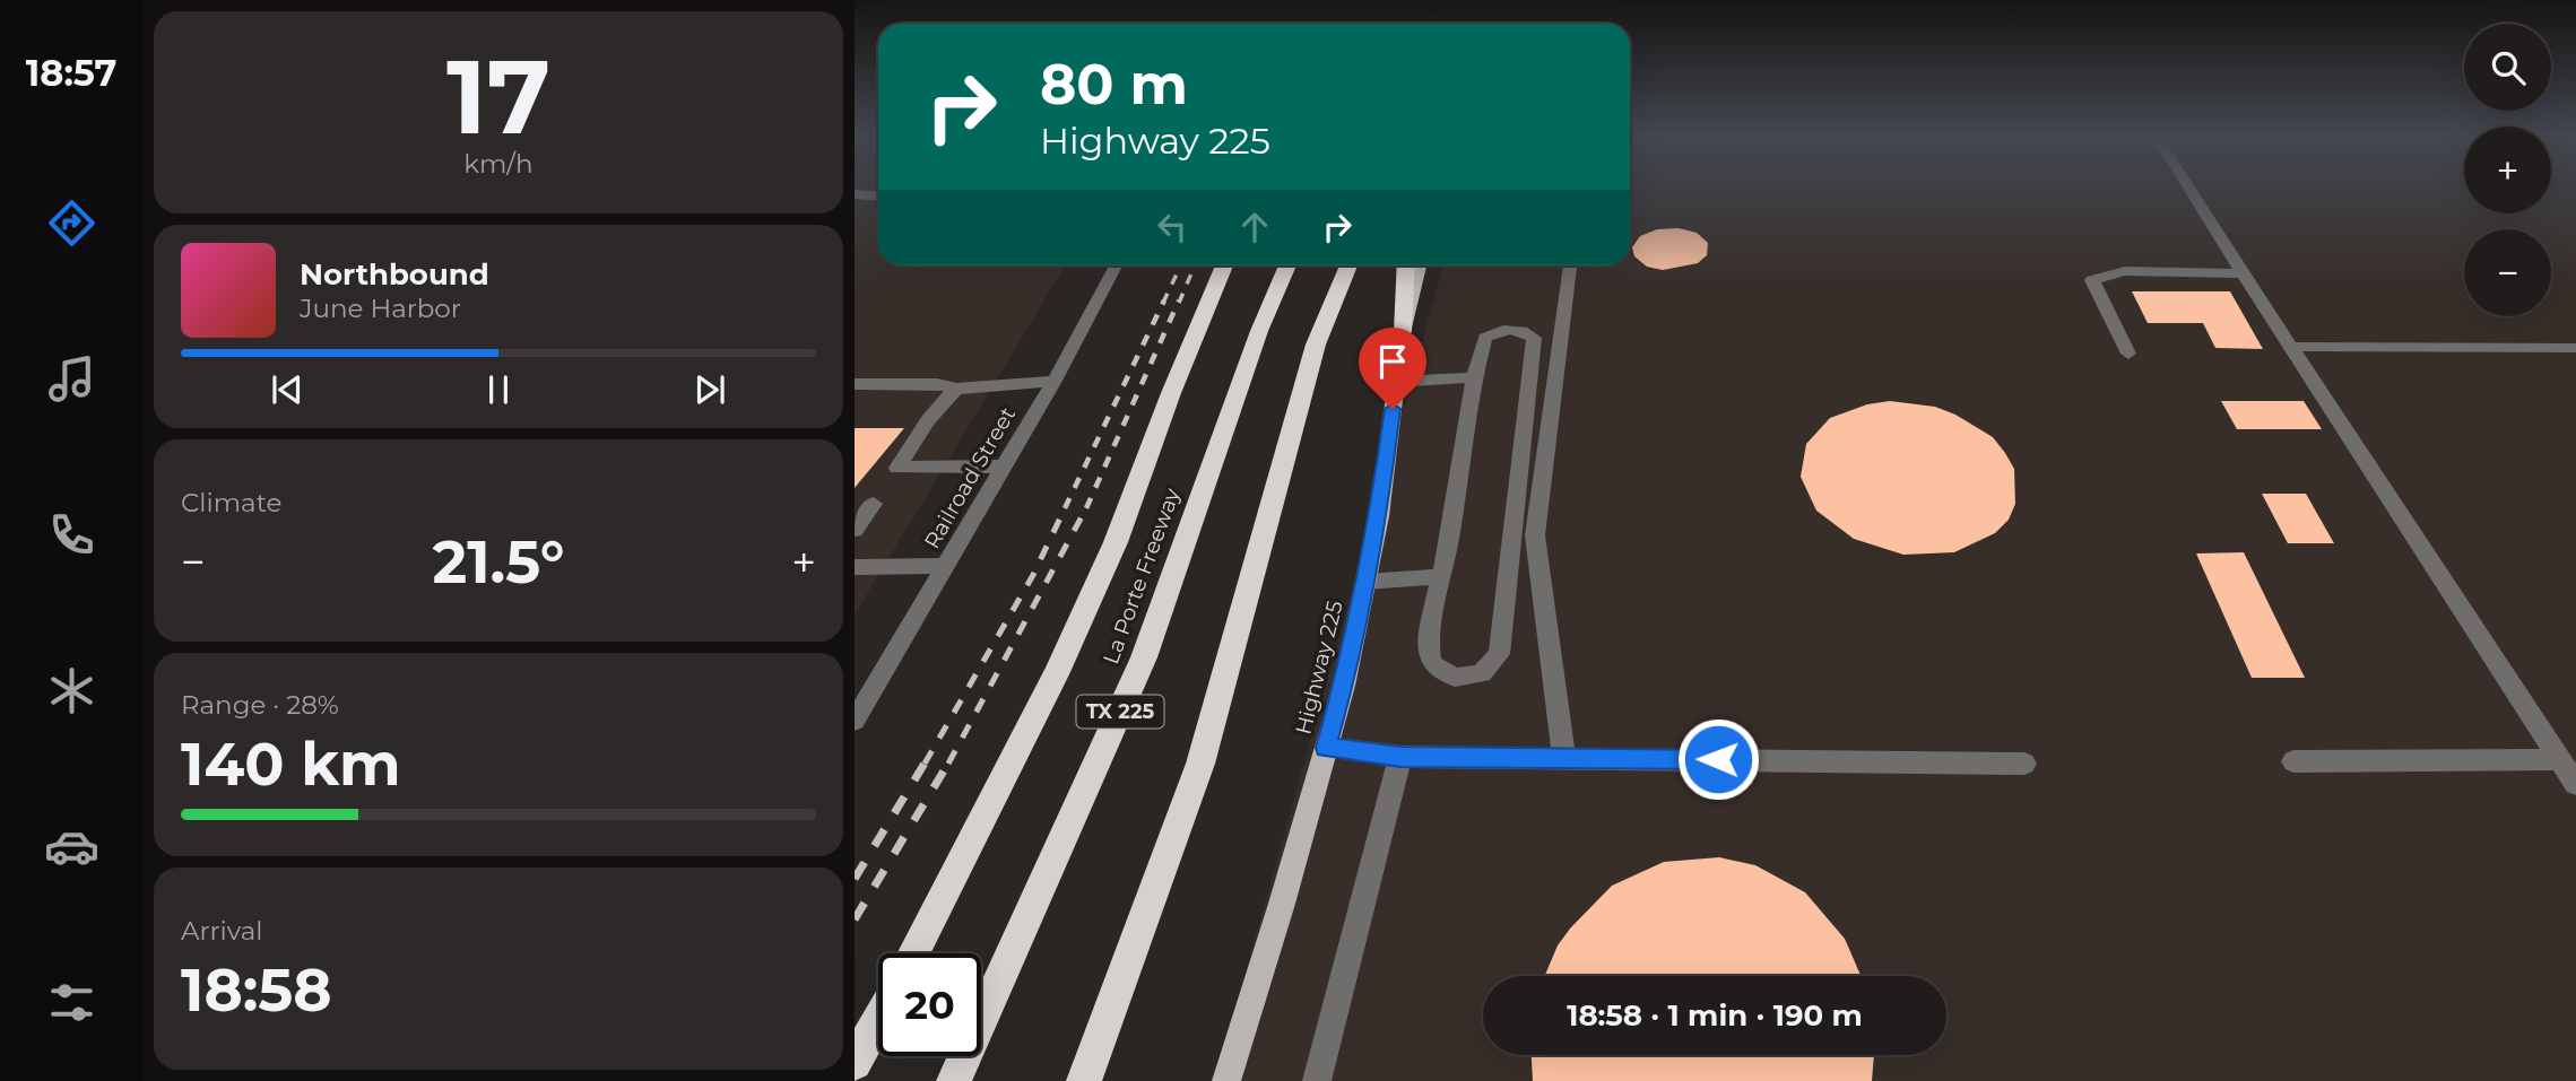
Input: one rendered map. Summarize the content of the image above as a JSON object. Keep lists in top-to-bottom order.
{
  "streets": {
    "highway": ["La Porte Freeway", "TX 225"],
    "main road": ["Highway 225"],
    "street": ["Railroad Street"]
  },
  "page": {
    "tabs": "18:57",
    "tile": [
      ["17", "km/h"],
      "Climate",
      ["Range · 28%", "140 km"],
      ["Arrival", "18:58"]
    ],
    "map_buttons": ["+", "−"],
    "turn": ["80 m", "Highway 225"],
    "song": ["Northbound", "June Harbor"],
    "heat": ["−", "21.5°", "+"],
    "limit": "20",
    "trip": "18:58 · 1 min · 190 m"
  }
}
